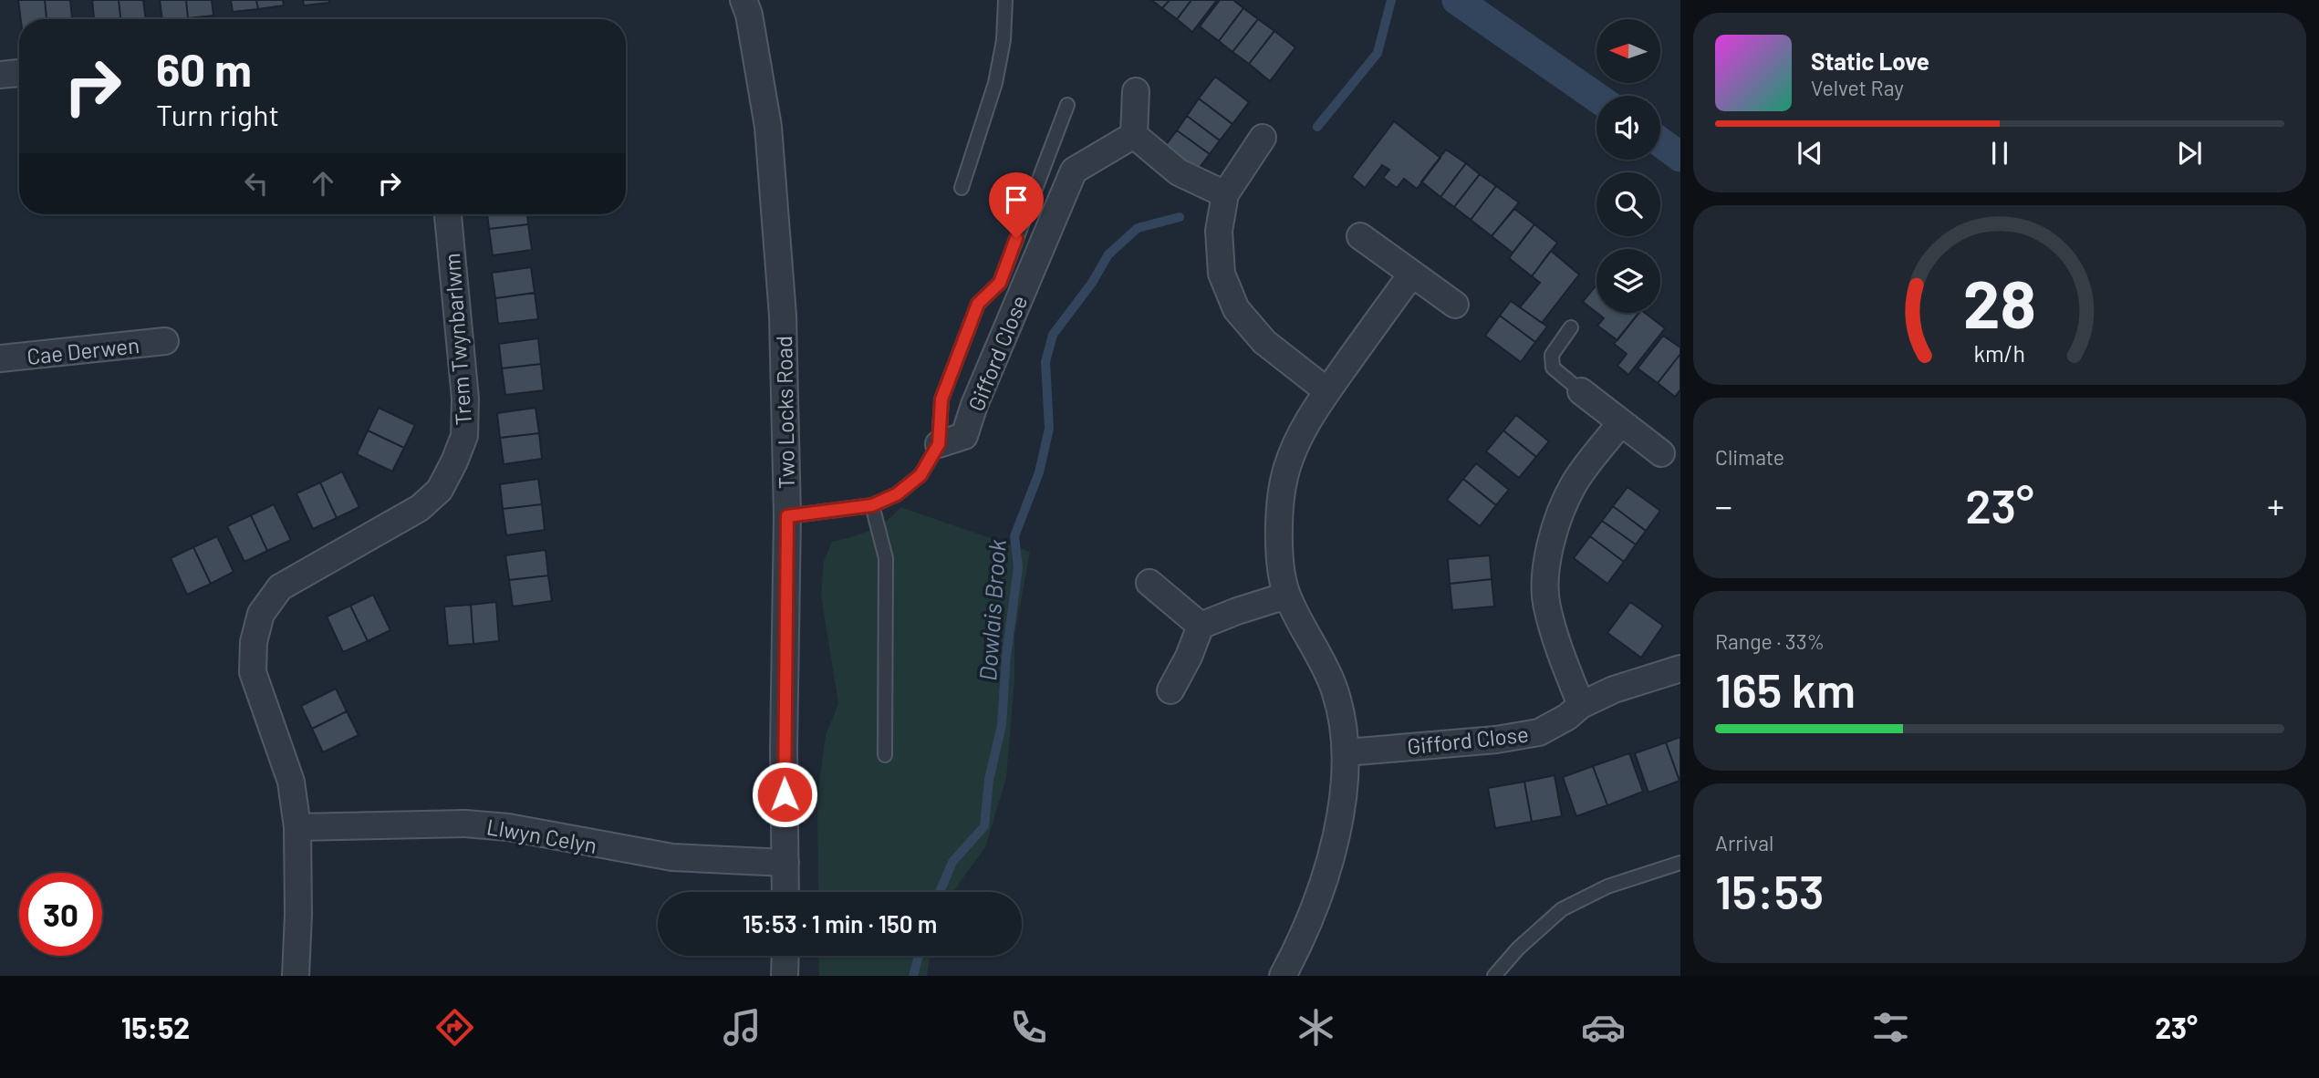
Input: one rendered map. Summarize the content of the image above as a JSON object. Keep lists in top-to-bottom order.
{
  "streets": {
    "street": [
      "Trem Twynbarlwm",
      "Cae Derwen",
      "Gifford Close",
      "Two Locks Road",
      "Llwyn Celyn"
    ]
  },
  "crossings": [
    ["Trem Twynbarlwm", "Llwyn Celyn"],
    ["Two Locks Road", "Llwyn Celyn"]
  ],
  "water": ["Dowlais Brook"],
  "north": "left",
  "page": {
    "turn": ["60 m", "Turn right"],
    "song": ["Static Love", "Velvet Ray"],
    "tile": [
      "Climate",
      ["Range · 33%", "165 km"],
      ["Arrival", "15:53"]
    ],
    "heat": ["−", "23°", "+"],
    "limit": "30",
    "trip": "15:53 · 1 min · 150 m",
    "tabs": ["15:52", "23°"],
    "gauge": ["28", "km/h"]
  }
}
